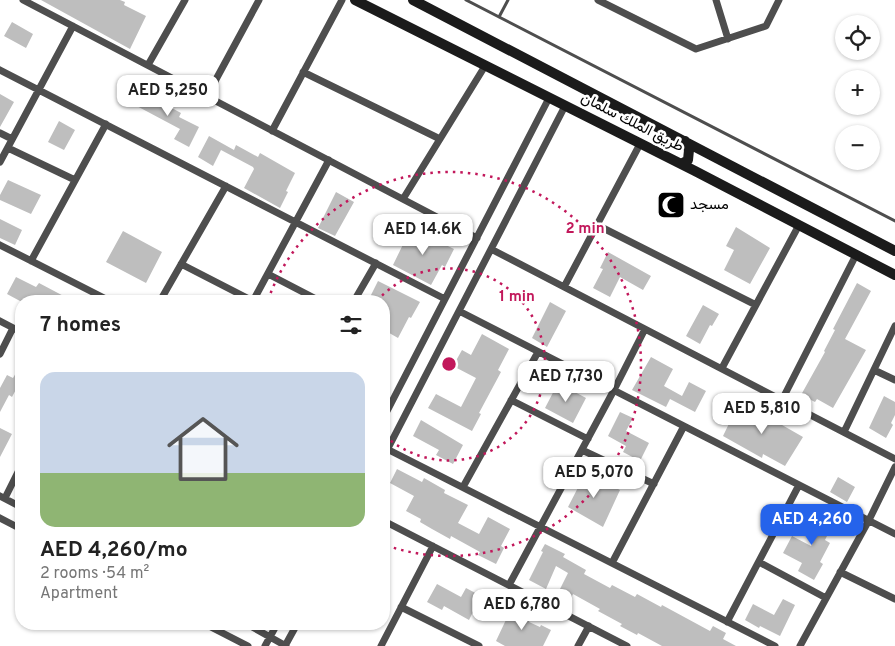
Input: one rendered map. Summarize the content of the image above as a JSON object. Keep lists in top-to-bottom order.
{
  "streets": {
    "main road": ["طريق الملك سلمان"]
  },
  "places": {
    "mosque": ["مسجد"]
  },
  "page": {
    "map_buttons": ["+", "−"],
    "price": [
      "AED 5,250",
      "AED 14.6K",
      "AED 7,730",
      "AED 5,810",
      "AED 5,070",
      "AED 4,260",
      "AED 6,780"
    ],
    "heading": "7 homes",
    "list": [
      {
        "name": "AED 4,260/mo",
        "note": "2 rooms · 54 m² · Apartment"
      }
    ]
  },
  "rings": ["2 min", "1 min"]
}
